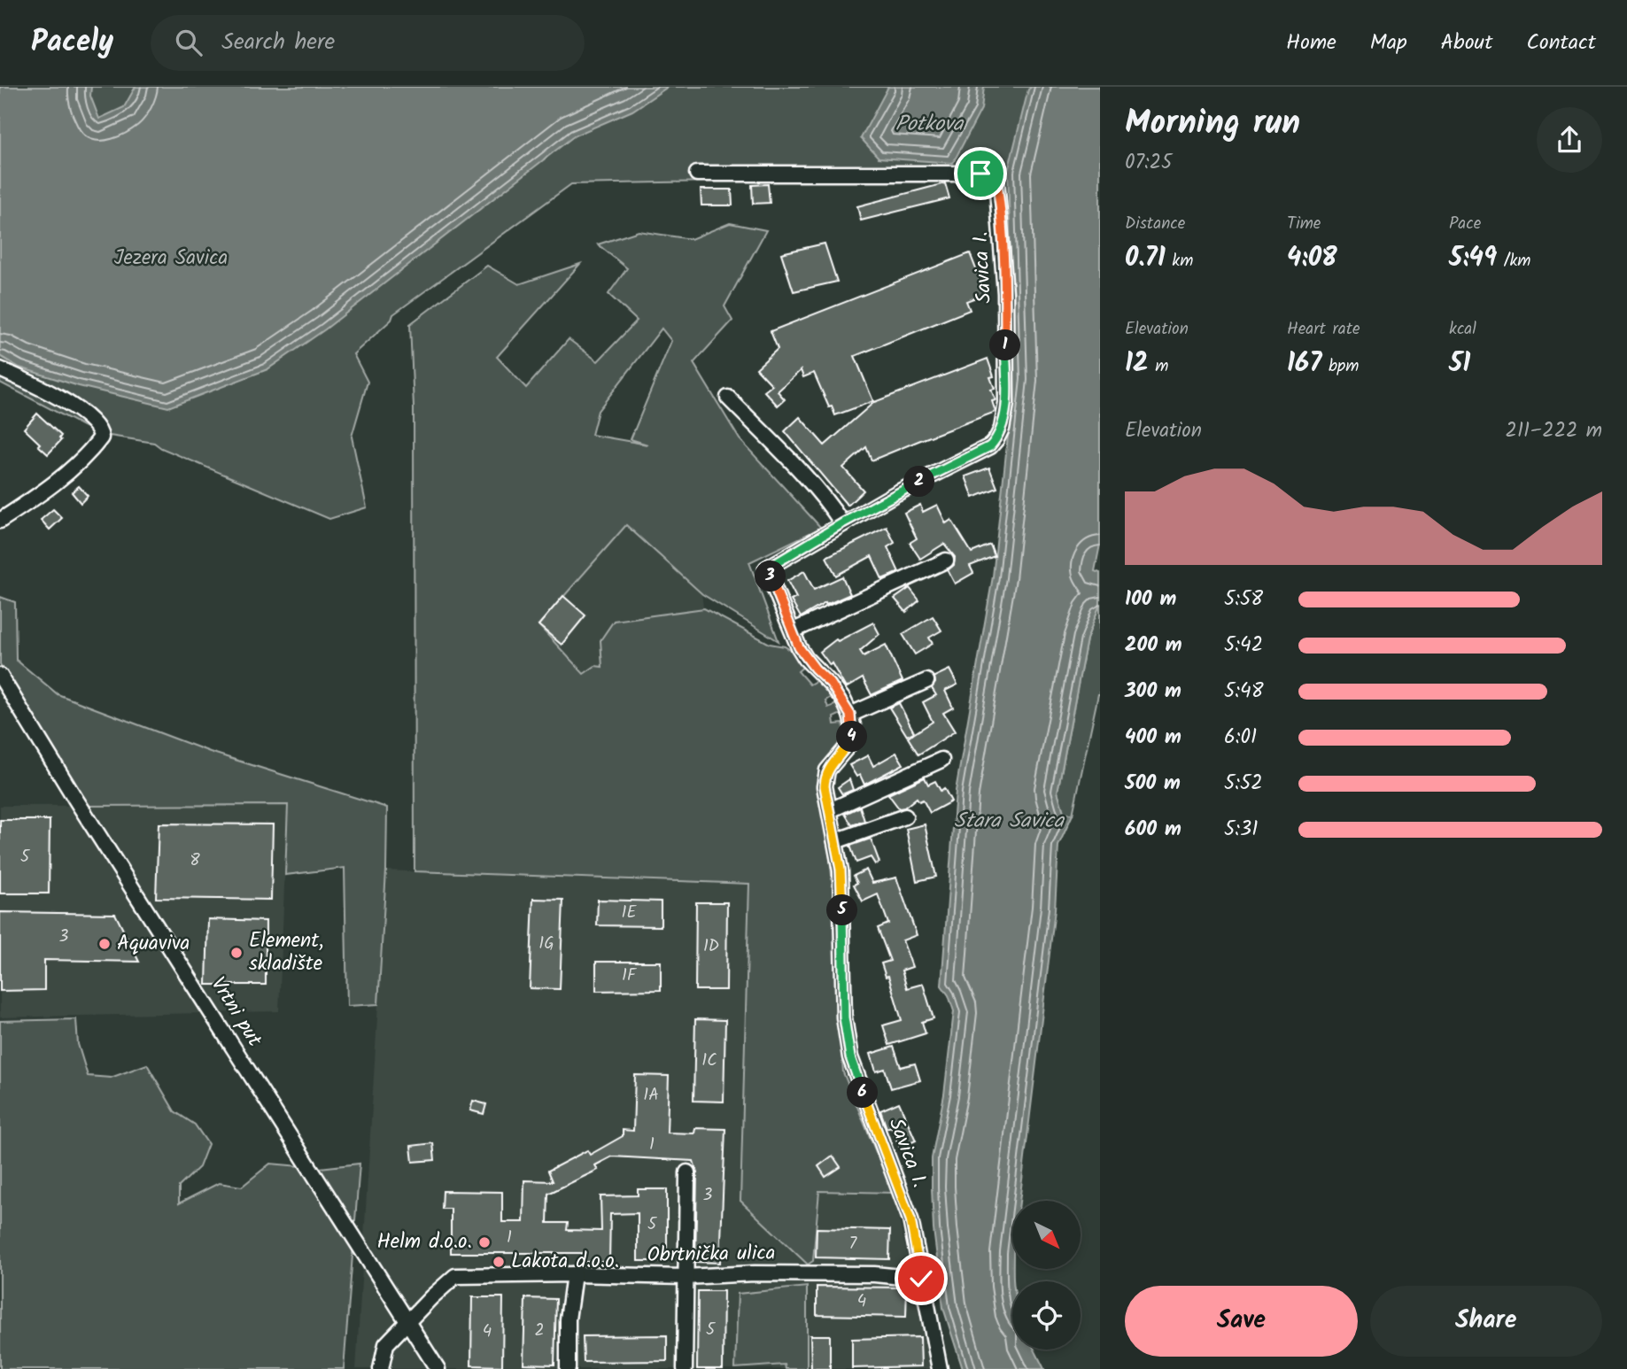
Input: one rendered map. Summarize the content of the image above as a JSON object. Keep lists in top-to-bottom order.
{
  "streets": {
    "street": ["Savica I.", "Vrtni put", "Obrtnička ulica"]
  },
  "crossings": [
    ["Savica I.", "Obrtnička ulica"],
    ["Vrtni put", "Obrtnička ulica"]
  ],
  "water": ["Potkova", "Stara Savica"],
  "parks": ["Jezera Savica"],
  "places": [
    "Aquaviva",
    "Element, skladište",
    "Helm d.o.o.",
    "Lakota d.o.o."
  ],
  "house_numbers": [
    "5",
    "8",
    "1E",
    "3",
    "1G",
    "1D",
    "1F",
    "1C",
    "1A",
    "1",
    "3",
    "5",
    "1",
    "7",
    "4",
    "5",
    "2",
    "4"
  ],
  "north": "bottom right",
  "page": {
    "header": "Pacely",
    "search": "Search here",
    "nav": [
      "Home",
      "Map",
      "About",
      "Contact"
    ],
    "heading": ["Morning run", "07:25"],
    "stats": [
      ["Distance", "0.71 km"],
      ["Time", "4:08"],
      ["Pace", "5:49 /km"],
      ["Elevation", "12 m"],
      ["Heart rate", "167 bpm"],
      ["kcal", "51"]
    ],
    "pins": [
      "1",
      "2",
      "3",
      "4",
      "5",
      "6"
    ],
    "chart": ["Elevation", "211–222 m"],
    "list": [
      {
        "name": "100 m",
        "note": "5:58"
      },
      {
        "name": "200 m",
        "note": "5:42"
      },
      {
        "name": "300 m",
        "note": "5:48"
      },
      {
        "name": "400 m",
        "note": "6:01"
      },
      {
        "name": "500 m",
        "note": "5:52"
      },
      {
        "name": "600 m",
        "note": "5:31"
      }
    ],
    "buttons": ["Save", "Share"]
  }
}
